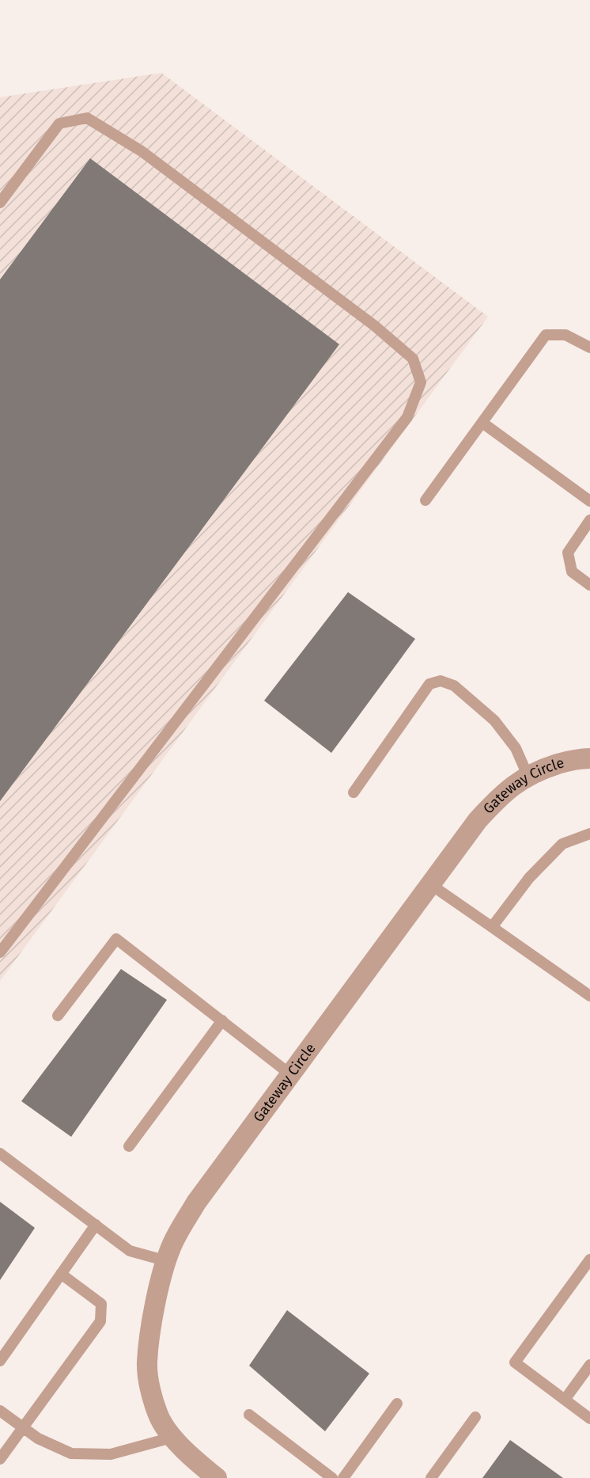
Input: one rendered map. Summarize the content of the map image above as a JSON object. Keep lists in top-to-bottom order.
{
  "streets": {
    "street": ["Gateway Circle"]
  }
}
